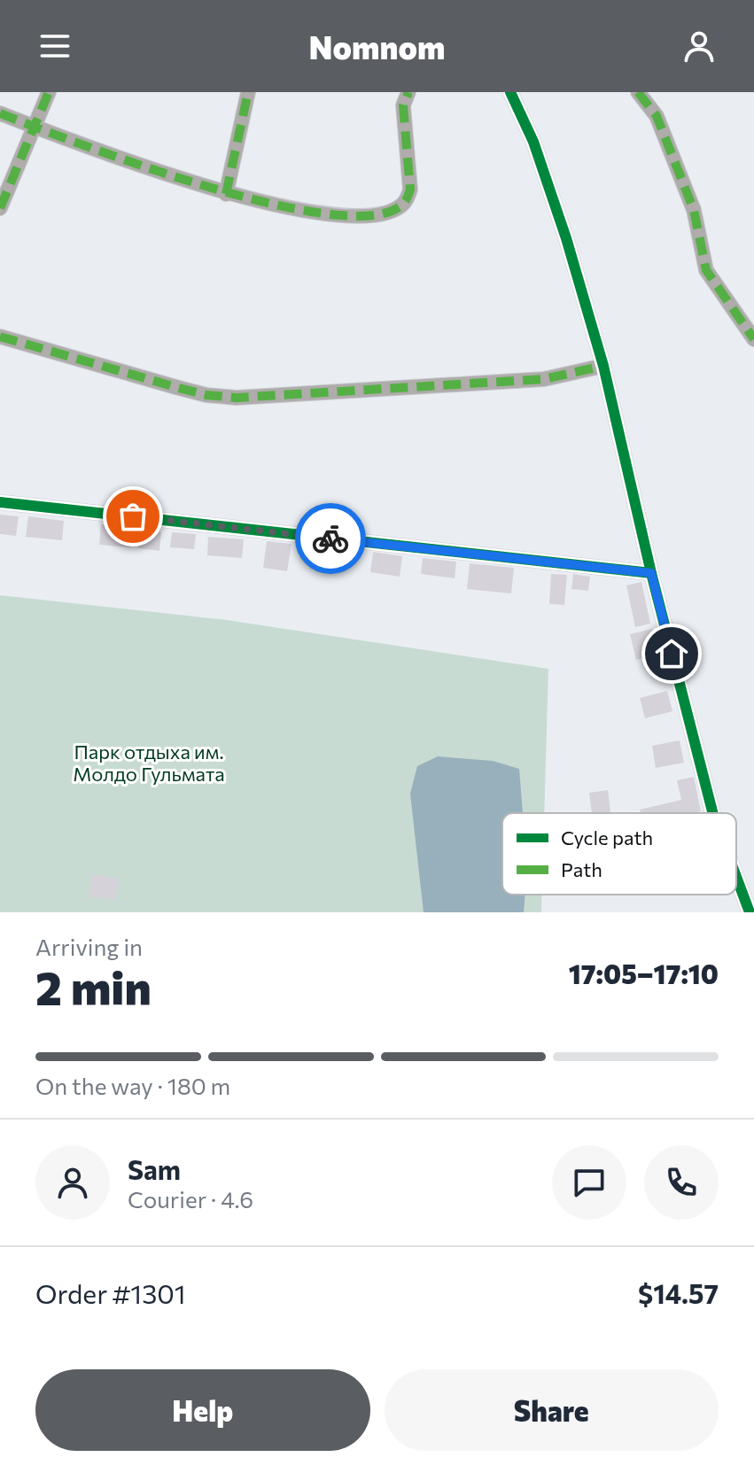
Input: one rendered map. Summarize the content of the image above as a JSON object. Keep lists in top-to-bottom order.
{
  "parks": ["Парк отдыха им. Молдо Гульмата"],
  "legend": ["Cycle path", "Path"],
  "page": {
    "header": "Nomnom",
    "heading": ["2 min", "Arriving in", "17:05–17:10"],
    "panel": [
      "Sam",
      "Courier · 4.6",
      "Order #1301",
      "$14.57"
    ],
    "bar": "On the way · 180 m",
    "buttons": ["Help", "Share"]
  }
}
